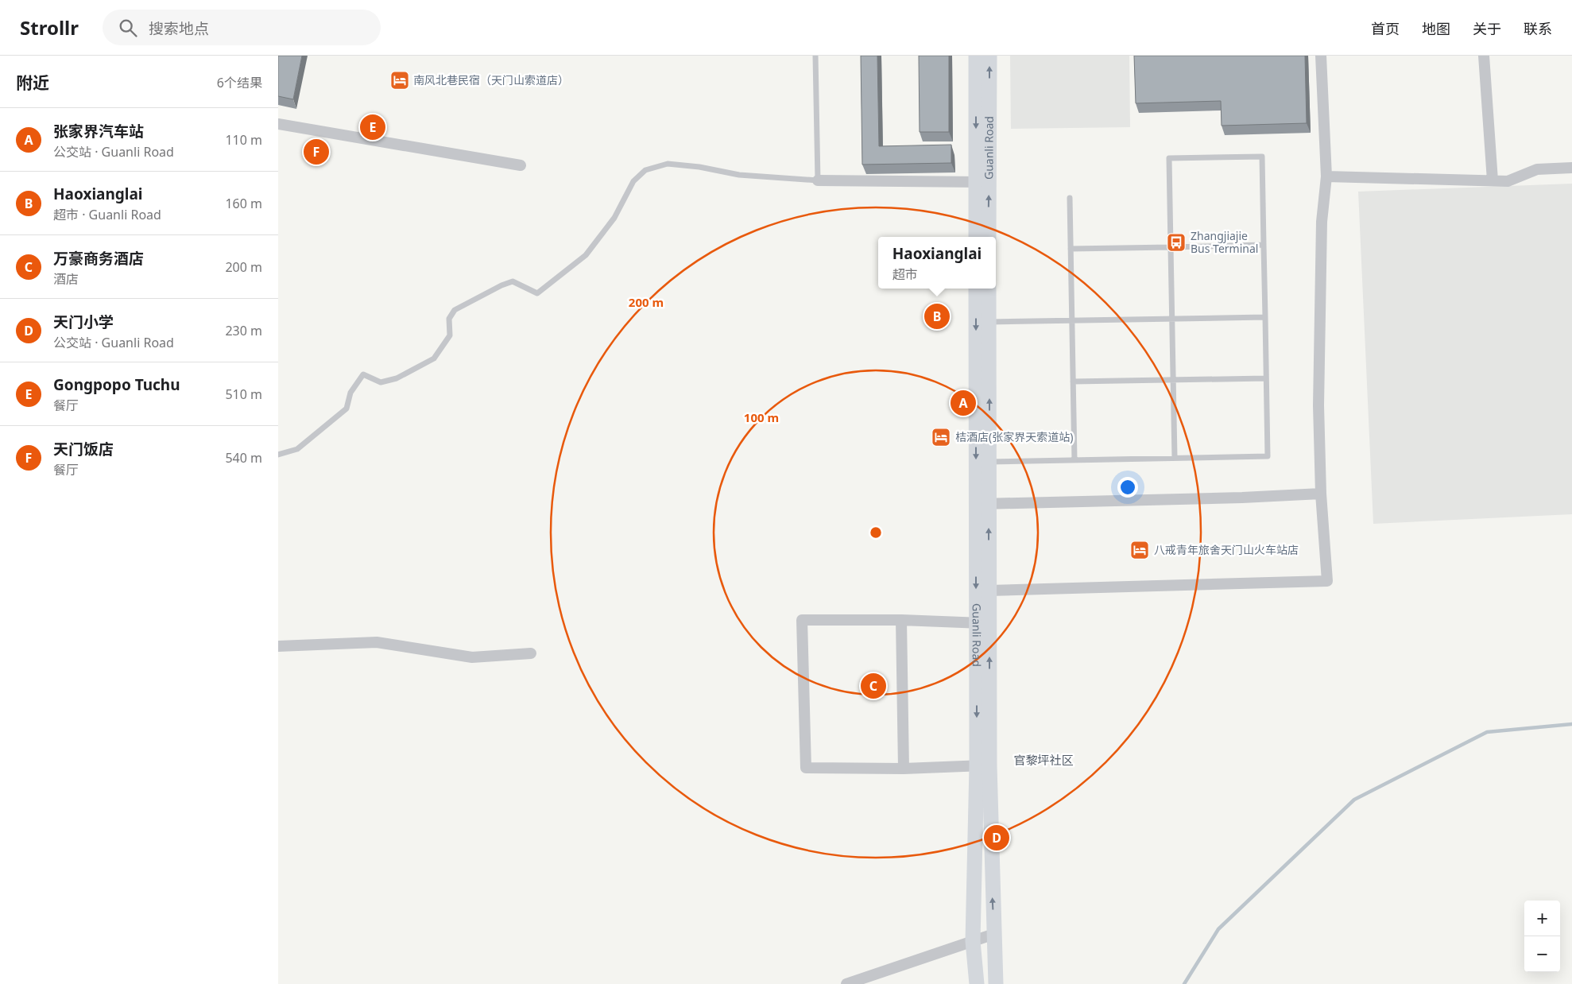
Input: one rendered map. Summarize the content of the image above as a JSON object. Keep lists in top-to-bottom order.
{
  "streets": {
    "main road": ["Guanli Road"]
  },
  "districts": ["官黎坪社区"],
  "places": {
    "hotel": ["南风北巷民宿（天门山索道店）", "桔酒店(张家界天索道站)", "八戒青年旅舍天门山火车站店"],
    "bus stop": ["Zhangjiajie Bus Terminal"]
  },
  "page": {
    "header": "Strollr",
    "search": "搜索地点",
    "nav": [
      "首页",
      "地图",
      "关于",
      "联系"
    ],
    "heading": ["附近", "6个结果"],
    "list": [
      {
        "mark": "A",
        "name": "张家界汽车站",
        "note": "公交站 · Guanli Road",
        "value": "110 m"
      },
      {
        "mark": "B",
        "name": "Haoxianglai",
        "note": "超市 · Guanli Road",
        "value": "160 m"
      },
      {
        "mark": "C",
        "name": "万豪商务酒店",
        "note": "酒店",
        "value": "200 m"
      },
      {
        "mark": "D",
        "name": "天门小学",
        "note": "公交站 · Guanli Road",
        "value": "230 m"
      },
      {
        "mark": "E",
        "name": "Gongpopo Tuchu",
        "note": "餐厅",
        "value": "510 m"
      },
      {
        "mark": "F",
        "name": "天门饭店",
        "note": "餐厅",
        "value": "540 m"
      }
    ],
    "pins": [
      "E",
      "F",
      "B",
      "A",
      "C",
      "D"
    ],
    "popup": ["Haoxianglai", "超市"],
    "map_buttons": ["+", "−"]
  },
  "rings": ["200 m", "100 m"]
}
